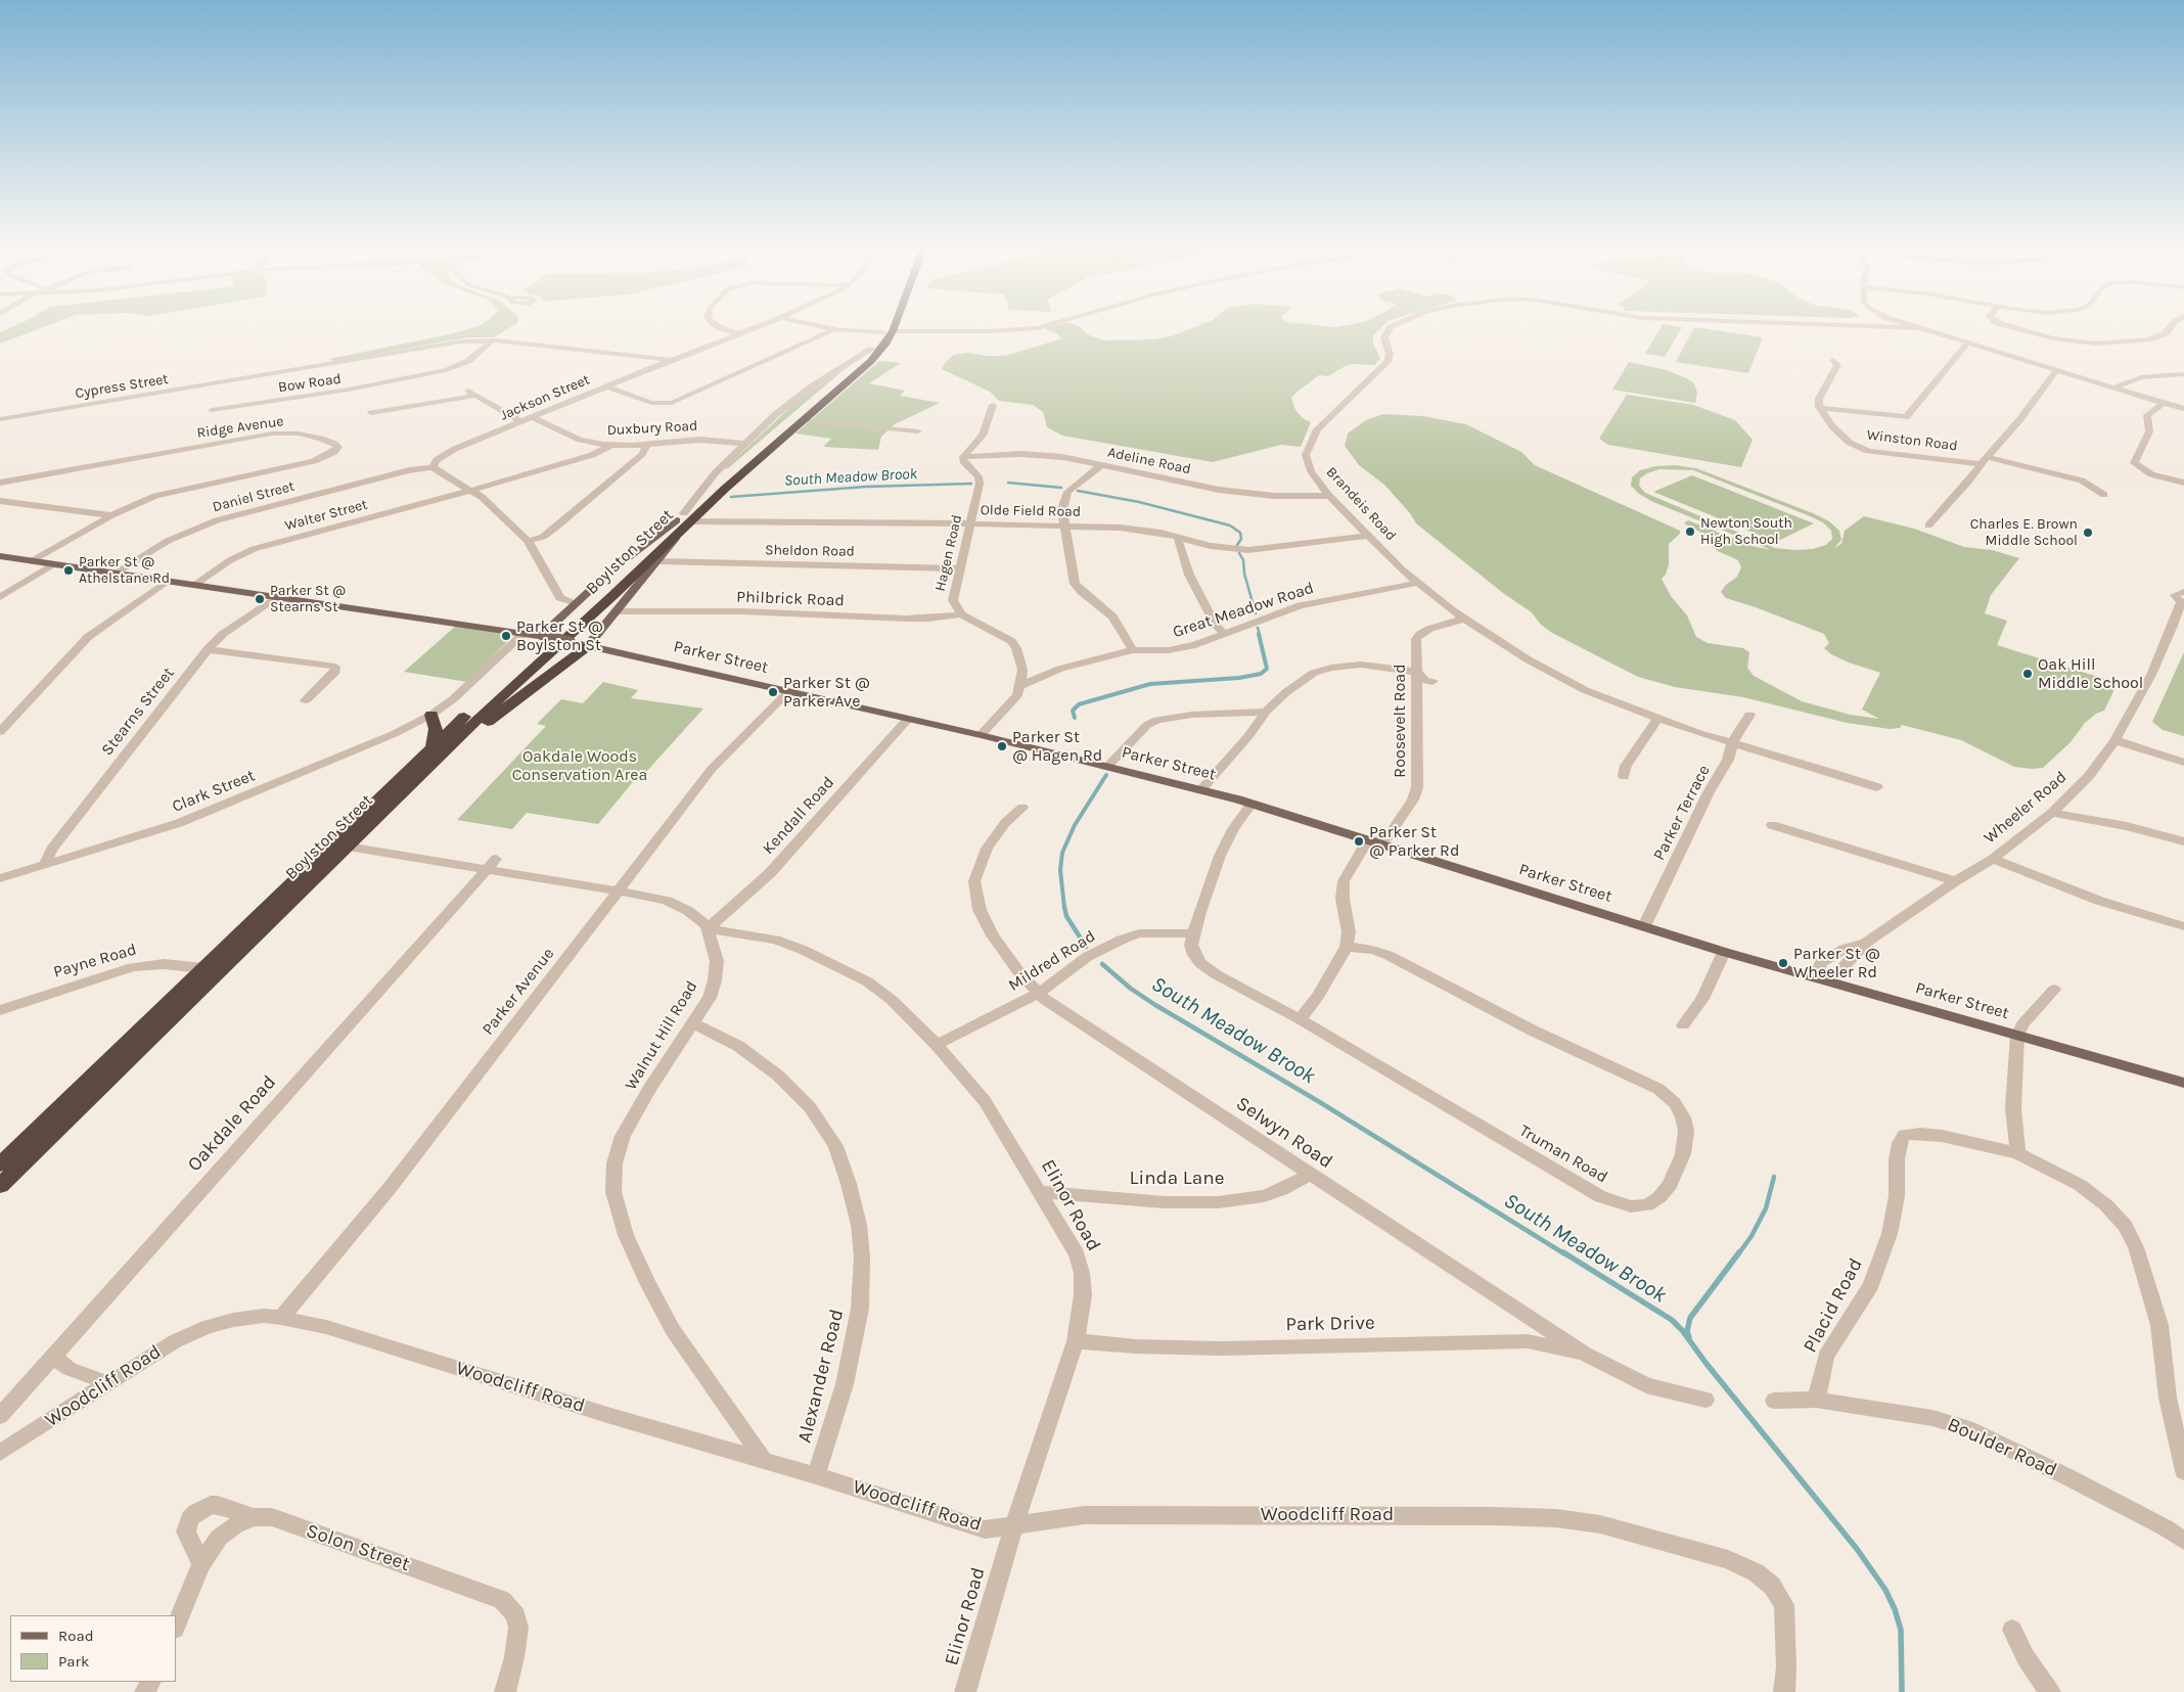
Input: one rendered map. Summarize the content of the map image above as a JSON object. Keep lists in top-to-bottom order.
{
  "streets": {
    "highway": ["Boylston Street"],
    "main road": ["Parker Street"],
    "street": [
      "Bow Road",
      "Cypress Street",
      "Jackson Street",
      "Ridge Avenue",
      "Duxbury Road",
      "Winston Road",
      "Adeline Road",
      "Daniel Street",
      "Brandeis Road",
      "Olde Field Road",
      "Walter Street",
      "Sheldon Road",
      "Hagen Road",
      "Philbrick Road",
      "Great Meadow Road",
      "Stearns Street",
      "Roosevelt Road",
      "Clark Street",
      "Wheeler Road",
      "Parker Terrace",
      "Kendall Road",
      "Payne Road",
      "Mildred Road",
      "Parker Avenue",
      "Walnut Hill Road",
      "Oakdale Road",
      "Selwyn Road",
      "Truman Road",
      "Linda Lane",
      "Elinor Road",
      "Placid Road",
      "Park Drive",
      "Alexander Road",
      "Woodcliff Road",
      "Boulder Road",
      "Solon Street"
    ]
  },
  "crossings": [
    ["Bow Road", "Cypress Street"],
    ["Cypress Street", "Jackson Street"],
    ["Jackson Street", "Duxbury Road"],
    ["Jackson Street", "Daniel Street"],
    ["Duxbury Road", "Walter Street"],
    ["Adeline Road", "Brandeis Road"],
    ["Adeline Road", "Hagen Road"],
    ["Daniel Street", "Parker Street"],
    ["Brandeis Road", "Olde Field Road"],
    ["Brandeis Road", "Great Meadow Road"],
    ["Brandeis Road", "Roosevelt Road"],
    ["Brandeis Road", "Parker Terrace"],
    ["Olde Field Road", "Boylston Street"],
    ["Olde Field Road", "Hagen Road"],
    ["Walter Street", "Parker Street"],
    ["Sheldon Road", "Boylston Street"],
    ["Sheldon Road", "Hagen Road"],
    ["Boylston Street", "Philbrick Road"],
    ["Boylston Street", "Parker Street"],
    ["Boylston Street", "Payne Road"],
    ["Hagen Road", "Philbrick Road"],
    ["Parker Street", "Stearns Street"],
    ["Parker Street", "Roosevelt Road"],
    ["Parker Street", "Wheeler Road"],
    ["Parker Street", "Parker Terrace"],
    ["Parker Street", "Kendall Road"],
    ["Parker Street", "Parker Avenue"],
    ["Parker Street", "Truman Road"],
    ["Stearns Street", "Clark Street"],
    ["Roosevelt Road", "Truman Road"],
    ["Kendall Road", "Walnut Hill Road"],
    ["Kendall Road", "Elinor Road"],
    ["Mildred Road", "Selwyn Road"],
    ["Mildred Road", "Truman Road"],
    ["Mildred Road", "Elinor Road"],
    ["Parker Avenue", "Woodcliff Road"],
    ["Walnut Hill Road", "Elinor Road"],
    ["Walnut Hill Road", "Alexander Road"],
    ["Walnut Hill Road", "Woodcliff Road"],
    ["Selwyn Road", "Linda Lane"],
    ["Selwyn Road", "Park Drive"],
    ["Linda Lane", "Elinor Road"],
    ["Elinor Road", "Park Drive"],
    ["Elinor Road", "Woodcliff Road"],
    ["Placid Road", "Boulder Road"],
    ["Alexander Road", "Woodcliff Road"]
  ],
  "water": ["South Meadow Brook"],
  "parks": ["Oakdale Woods Conservation Area"],
  "places": [
    "Newton South High School",
    "Charles E. Brown Middle School",
    "Parker St @ Athelstane Rd",
    "Parker St @ Stearns St",
    "Parker St @ Boylston St",
    "Oak Hill Middle School",
    "Parker St @ Parker Ave",
    "Parker St @ Hagen Rd",
    "Parker St @ Parker Rd",
    "Parker St @ Wheeler Rd"
  ],
  "legend": ["Road", "Park"]
}
